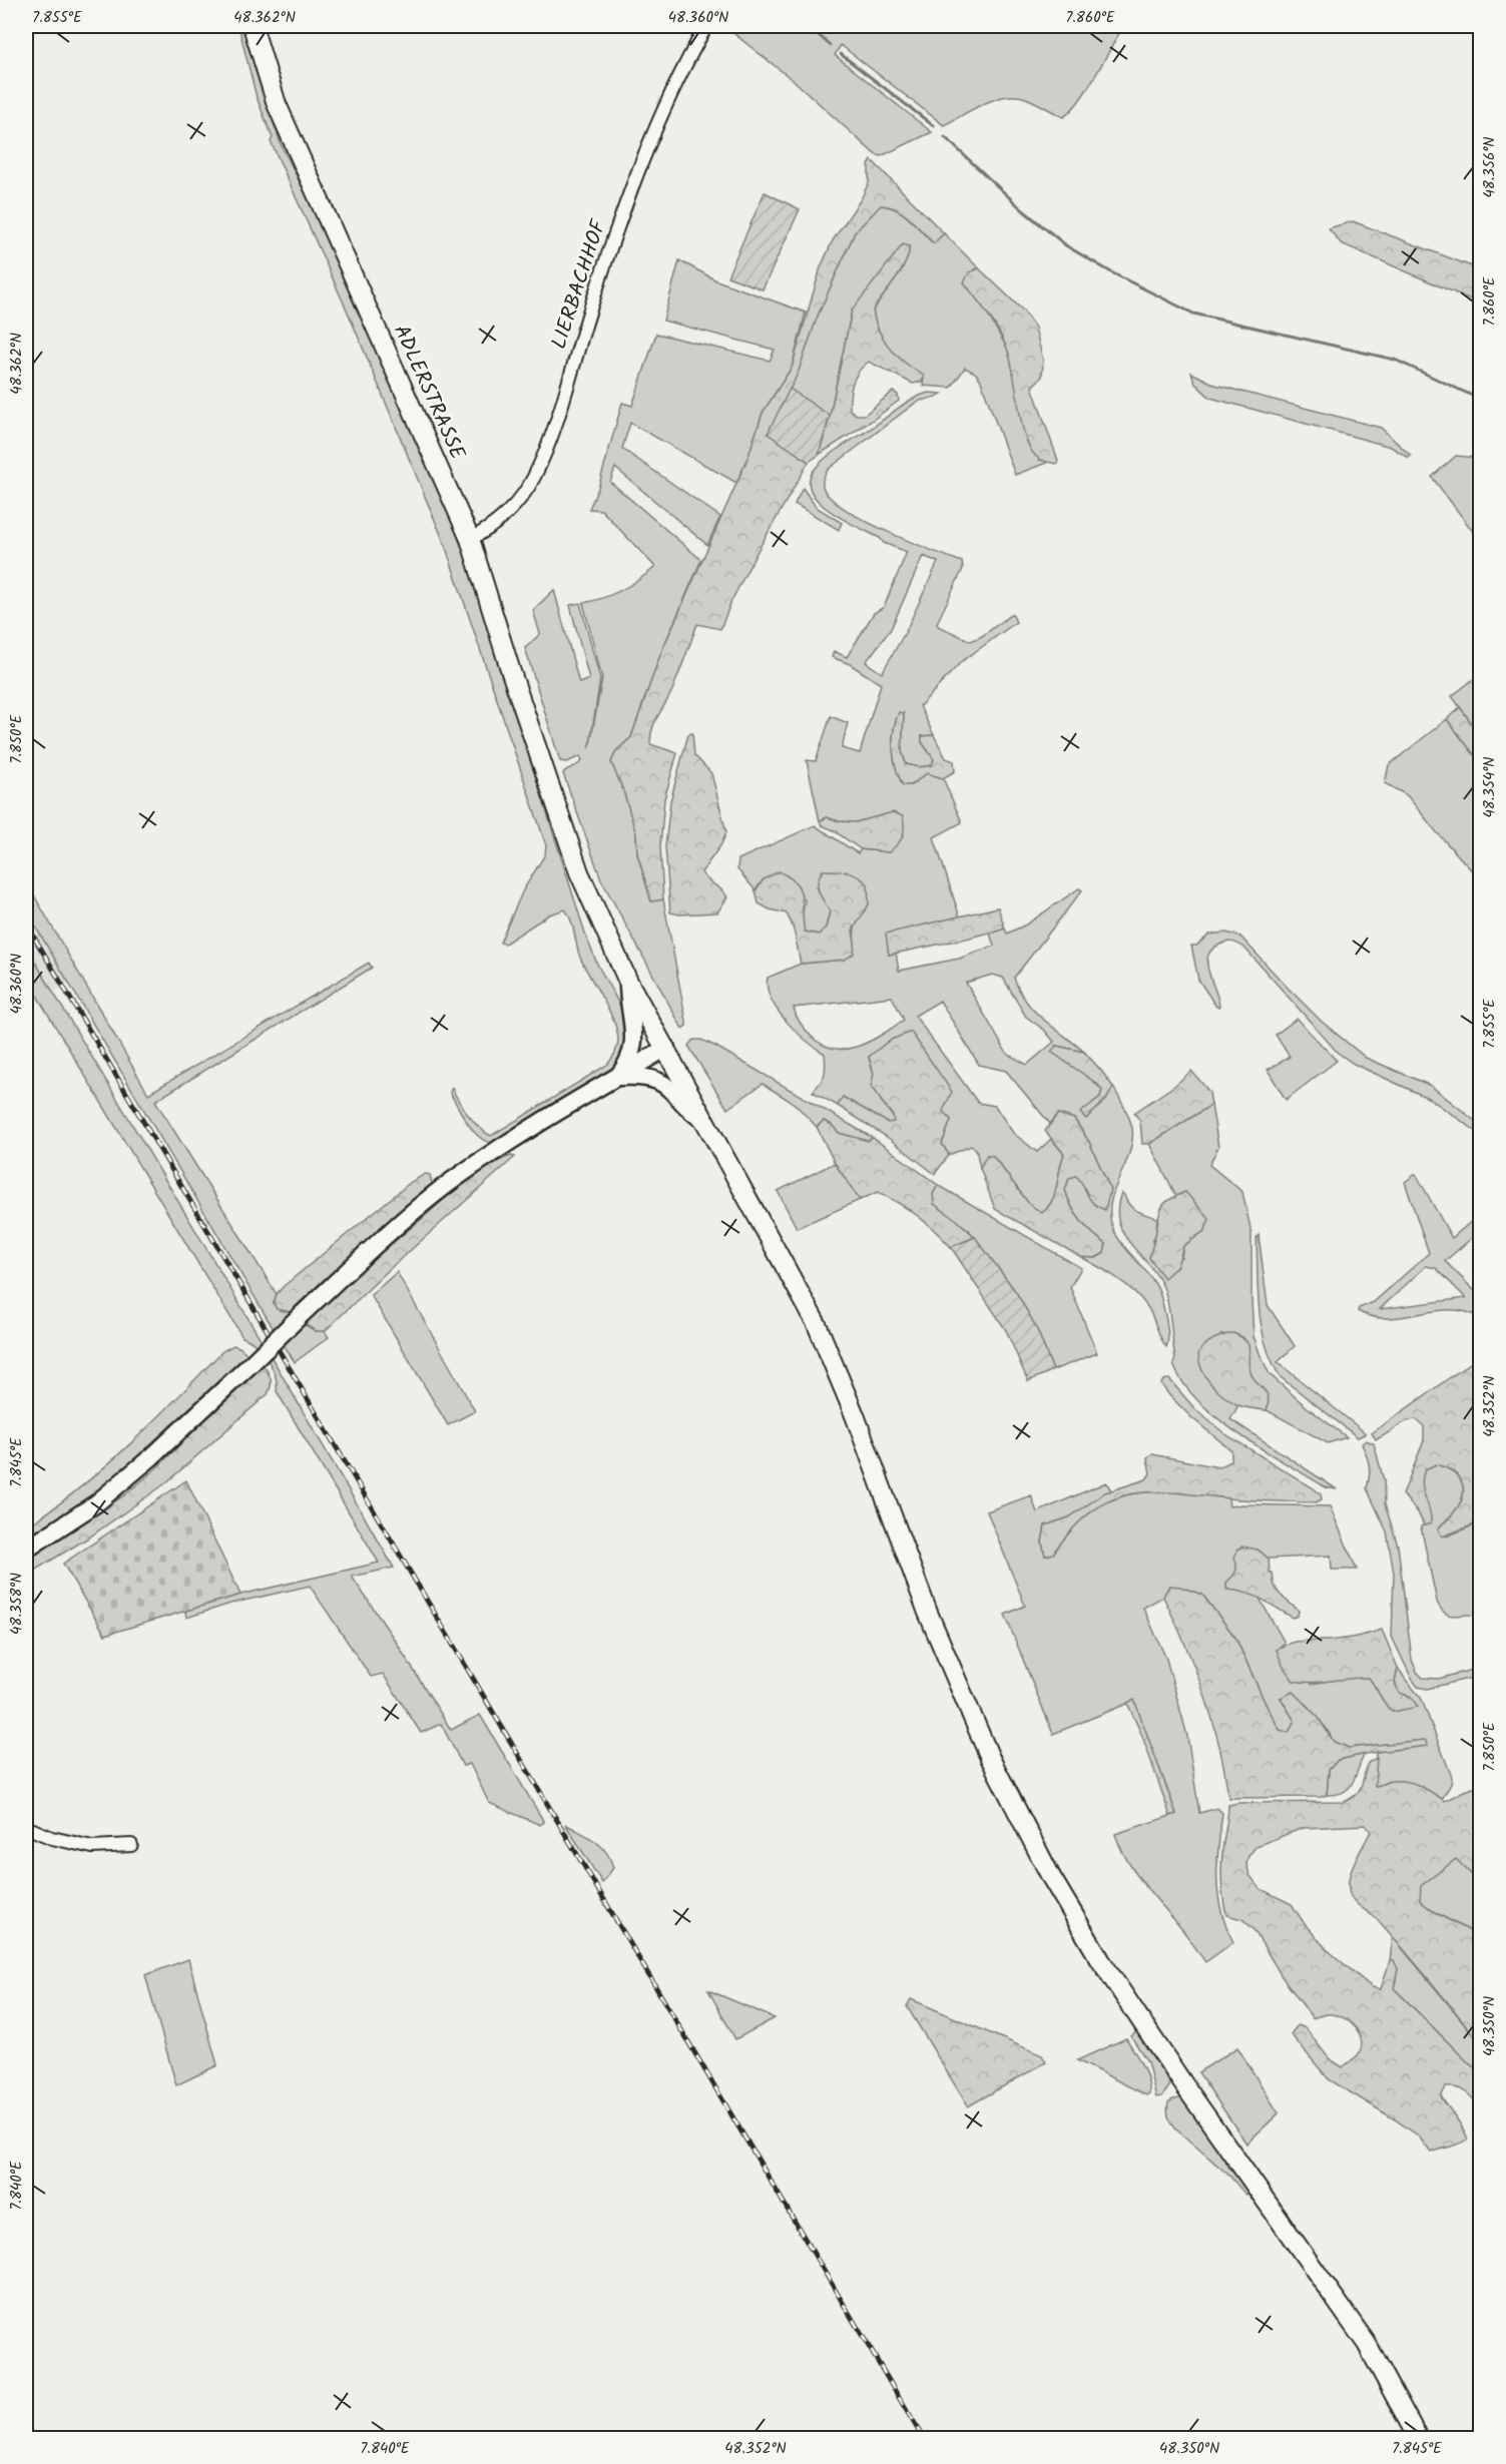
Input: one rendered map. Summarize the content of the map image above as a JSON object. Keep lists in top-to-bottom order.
{
  "streets": {
    "main road": ["ADLERSTRASSE"],
    "street": ["LIERBACHHOF"]
  },
  "crossings": [
    ["LIERBACHHOF", "ADLERSTRASSE"]
  ],
  "coordinates": [
    "7.855°E",
    "48.362°N",
    "48.360°N",
    "7.860°E",
    "48.356°N",
    "7.850°E",
    "48.354°N",
    "48.352°N",
    "7.845°E",
    "48.358°N",
    "48.350°N",
    "7.840°E"
  ]
}
